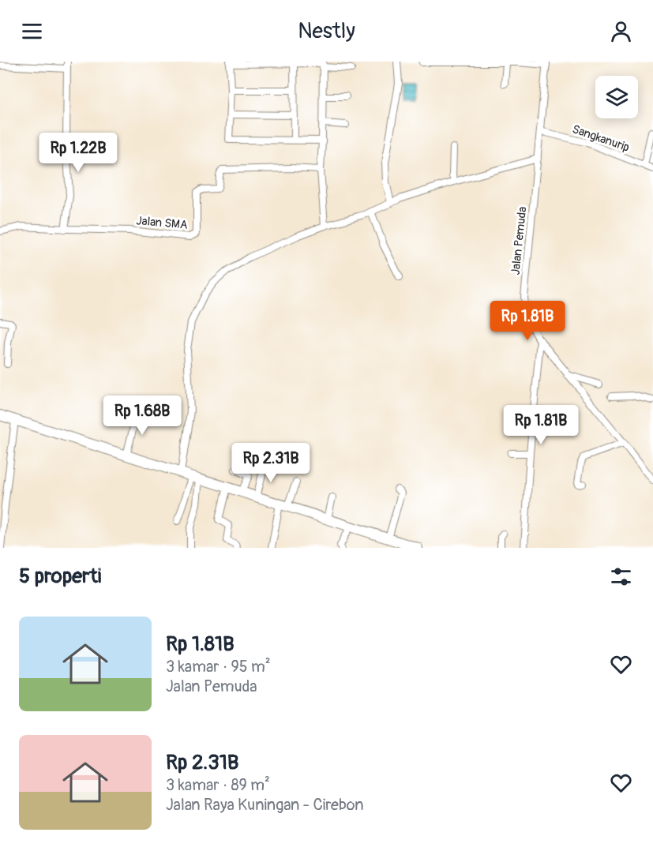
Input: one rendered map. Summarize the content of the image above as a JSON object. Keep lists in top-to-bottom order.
{
  "streets": {
    "street": ["Sangkanurip", "Jalan SMA", "Jalan Pemuda"]
  },
  "crossings": [
    ["Sangkanurip", "Jalan Pemuda"]
  ],
  "page": {
    "header": "Nestly",
    "price": [
      "Rp 1.22B",
      "Rp 1.81B",
      "Rp 1.68B",
      "Rp 1.81B",
      "Rp 2.31B"
    ],
    "heading": "5 properti",
    "list": [
      {
        "name": "Rp 1.81B",
        "note": "3 kamar · 95 m² · Jalan Pemuda"
      },
      {
        "name": "Rp 2.31B",
        "note": "3 kamar · 89 m² · Jalan Raya Kuningan - Cirebon"
      }
    ]
  }
}
